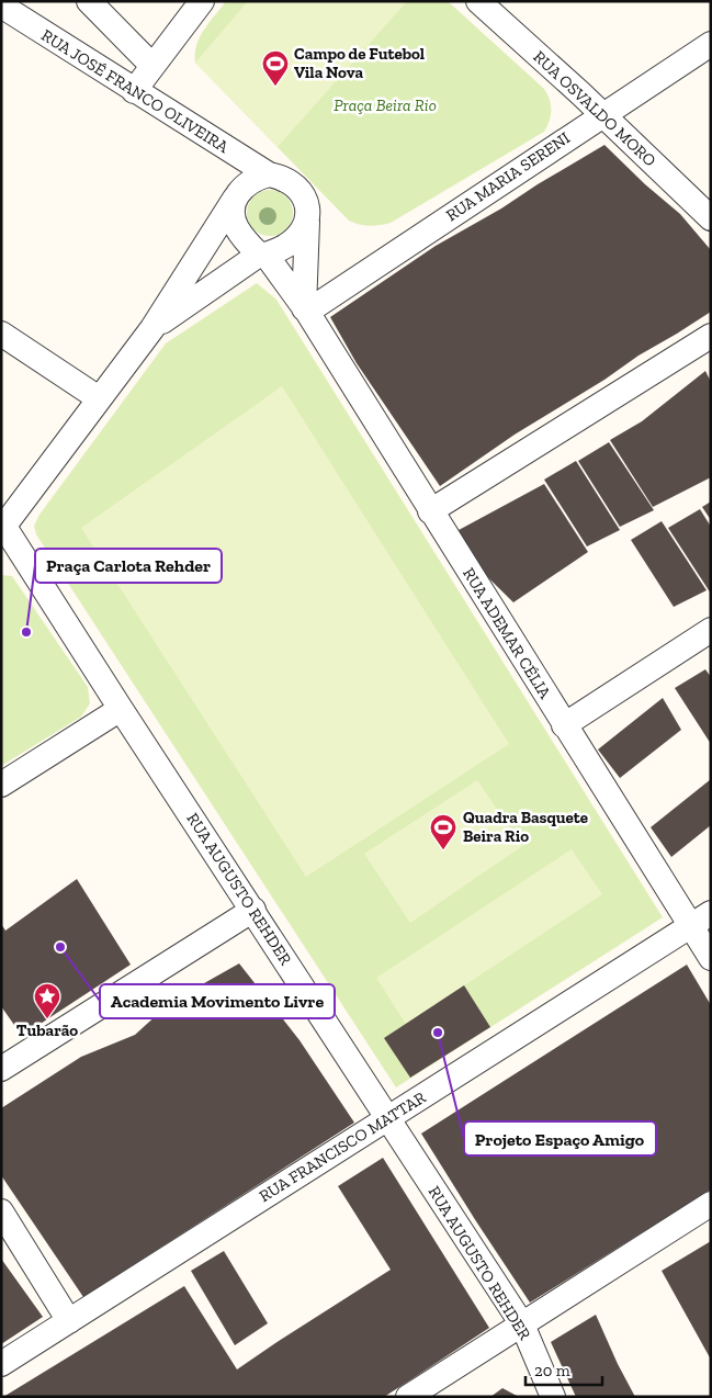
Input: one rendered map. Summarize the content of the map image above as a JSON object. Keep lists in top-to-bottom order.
{
  "streets": {
    "street": [
      "RUA JOSÉ FRANCO OLIVEIRA",
      "RUA OSVALDO MORO",
      "RUA MARIA SERENI",
      "RUA ADEMAR CÉLIA",
      "RUA AUGUSTO REHDER",
      "RUA FRANCISCO MATTAR"
    ]
  },
  "crossings": [
    ["RUA JOSÉ FRANCO OLIVEIRA", "RUA ADEMAR CÉLIA"],
    ["RUA OSVALDO MORO", "RUA MARIA SERENI"],
    ["RUA MARIA SERENI", "RUA ADEMAR CÉLIA"],
    ["RUA ADEMAR CÉLIA", "RUA FRANCISCO MATTAR"],
    ["RUA AUGUSTO REHDER", "RUA FRANCISCO MATTAR"]
  ],
  "parks": ["Praça Beira Rio"],
  "places": {
    "sports": ["Campo de Futebol Vila Nova", "Quadra Basquete Beira Rio"],
    "other": ["Praça Carlota Rehder", "Academia Movimento Livre", "Projeto Espaço Amigo"],
    "place": ["Tubarão"]
  },
  "scale_bar": "20 m"
}
